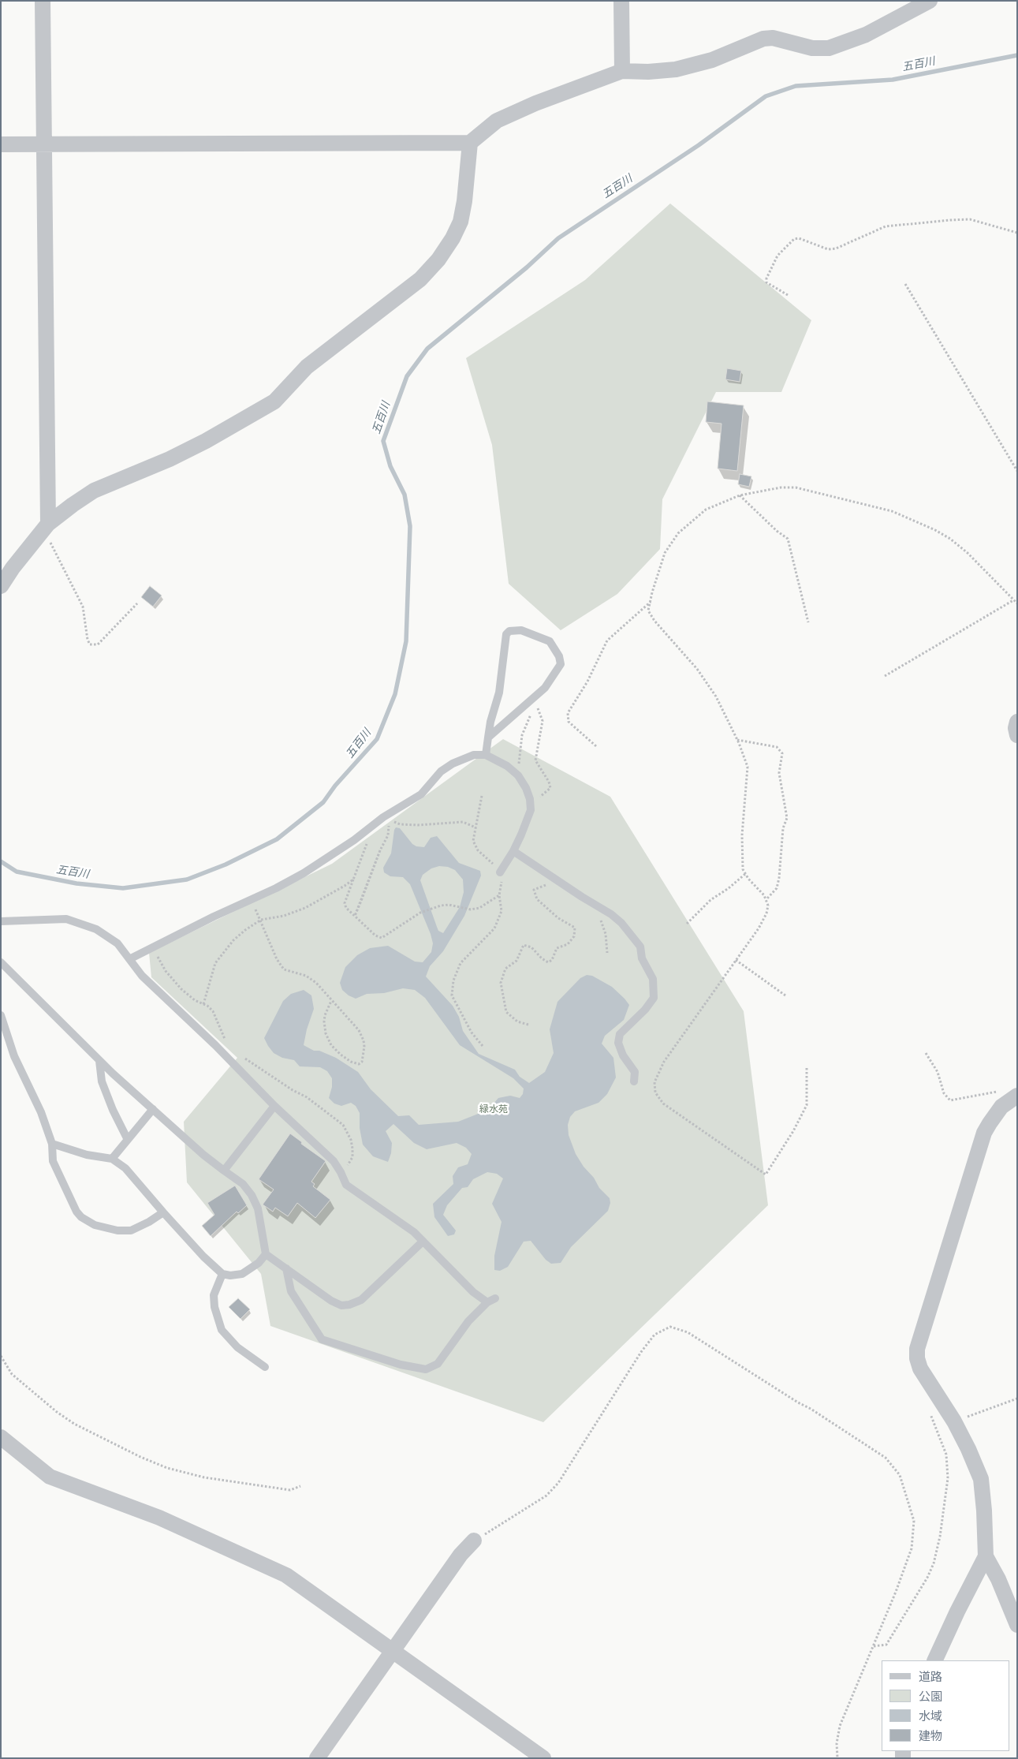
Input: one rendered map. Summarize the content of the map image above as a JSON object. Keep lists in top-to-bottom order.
{
  "water": ["五百川"],
  "parks": ["緑水苑"],
  "legend": [
    "道路",
    "公園",
    "水域",
    "建物"
  ]
}
